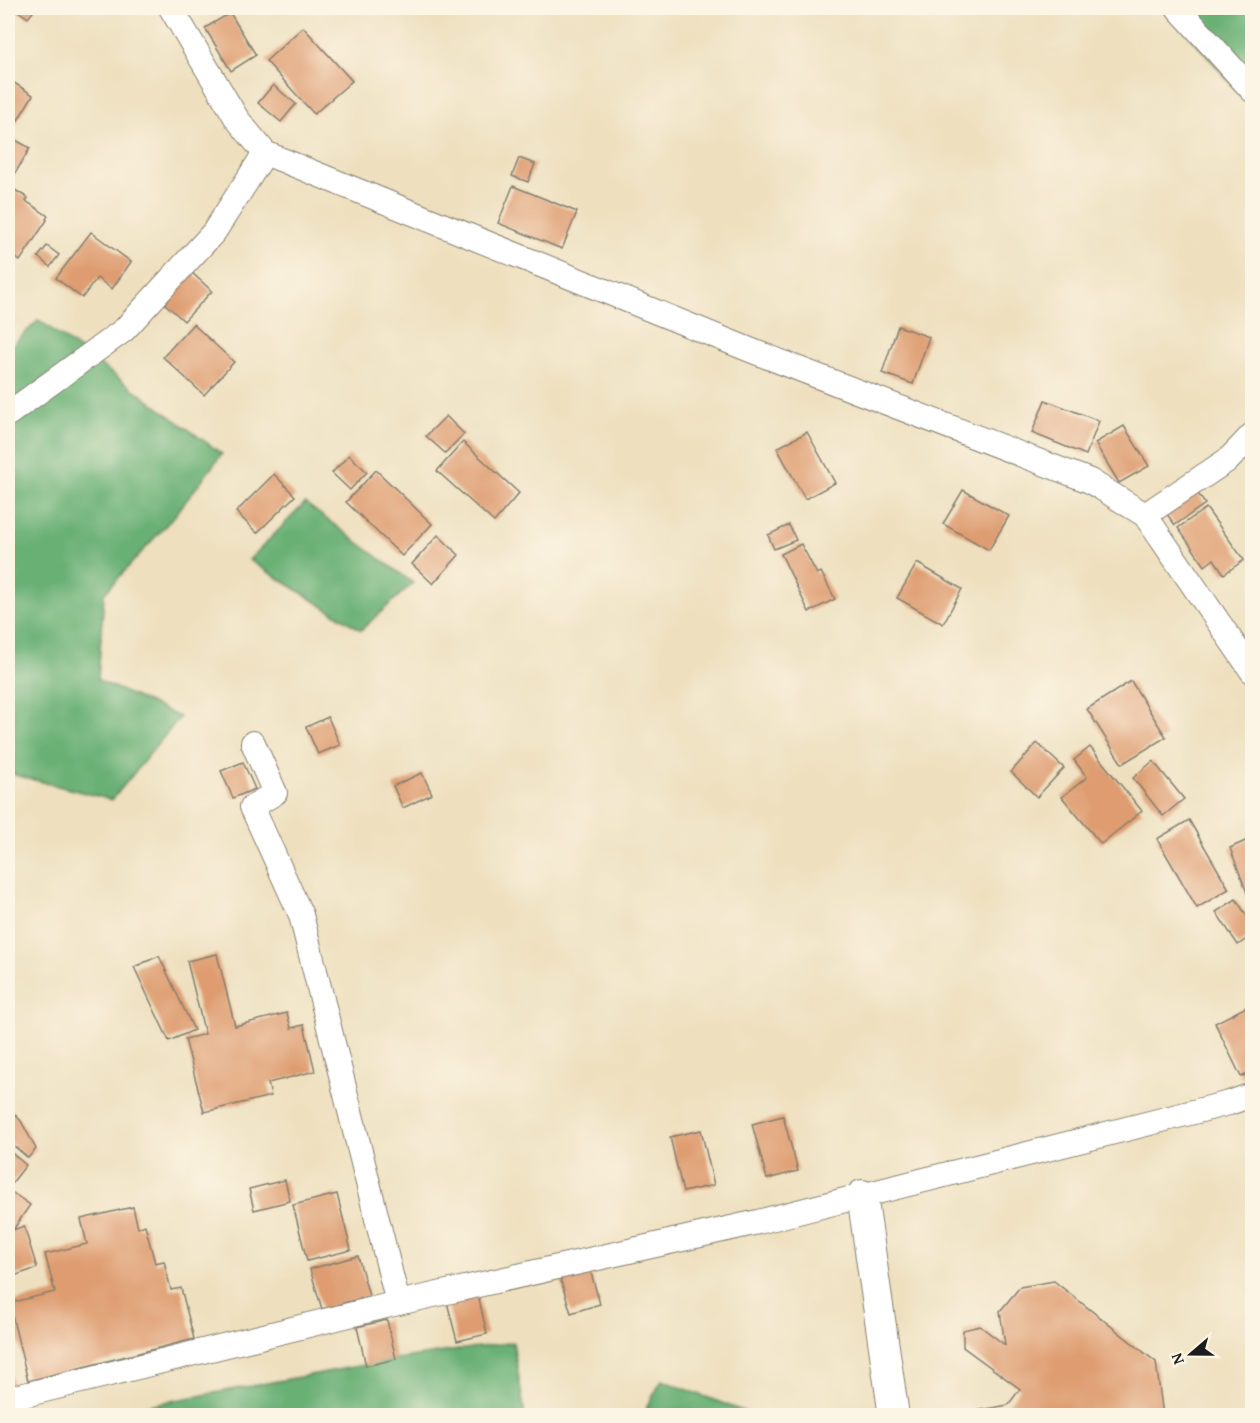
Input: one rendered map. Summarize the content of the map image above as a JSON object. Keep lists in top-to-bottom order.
{
  "north": "left"
}
